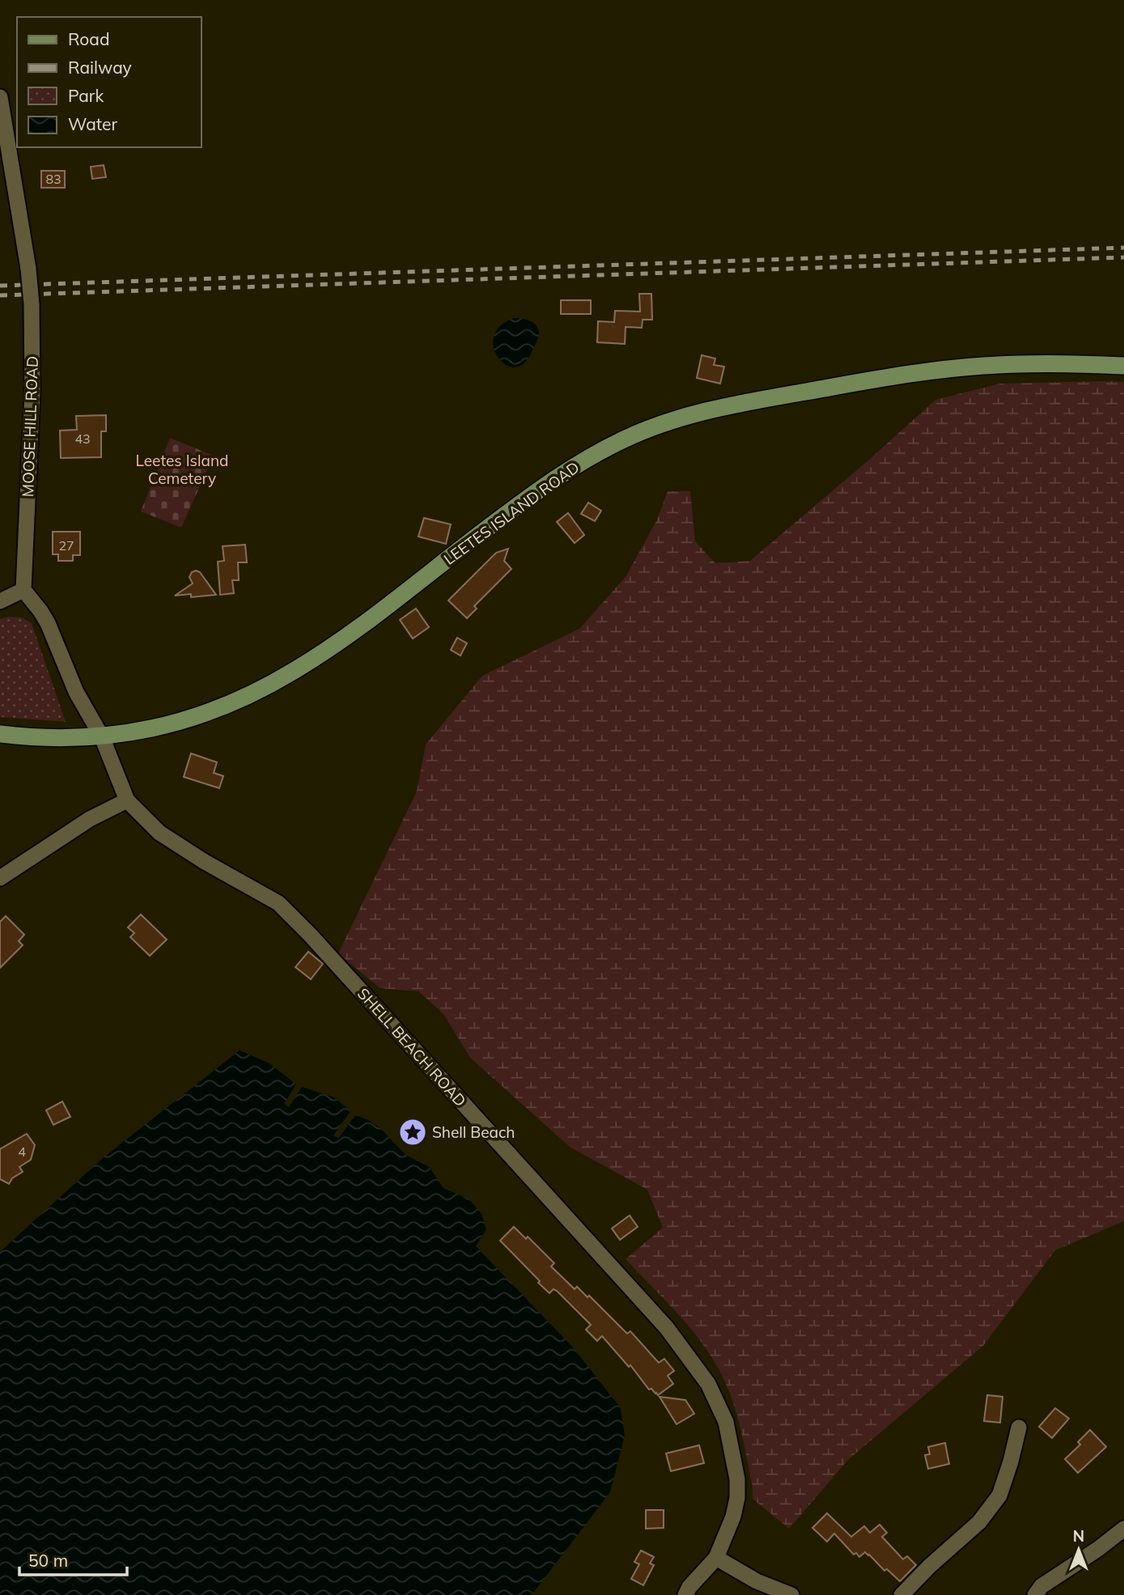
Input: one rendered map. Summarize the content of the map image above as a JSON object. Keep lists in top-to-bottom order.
{
  "streets": {
    "main road": ["LEETES ISLAND ROAD"],
    "street": ["MOOSE HILL ROAD", "SHELL BEACH ROAD"]
  },
  "crossings": [
    ["LEETES ISLAND ROAD", "SHELL BEACH ROAD"]
  ],
  "parks": ["Leetes Island Cemetery"],
  "places": {
    "place": ["Shell Beach"]
  },
  "house_numbers": [
    "83",
    "43",
    "27",
    "4"
  ],
  "legend": [
    "Road",
    "Railway",
    "Park",
    "Water"
  ],
  "scale_bar": "50 m",
  "north": "top"
}
